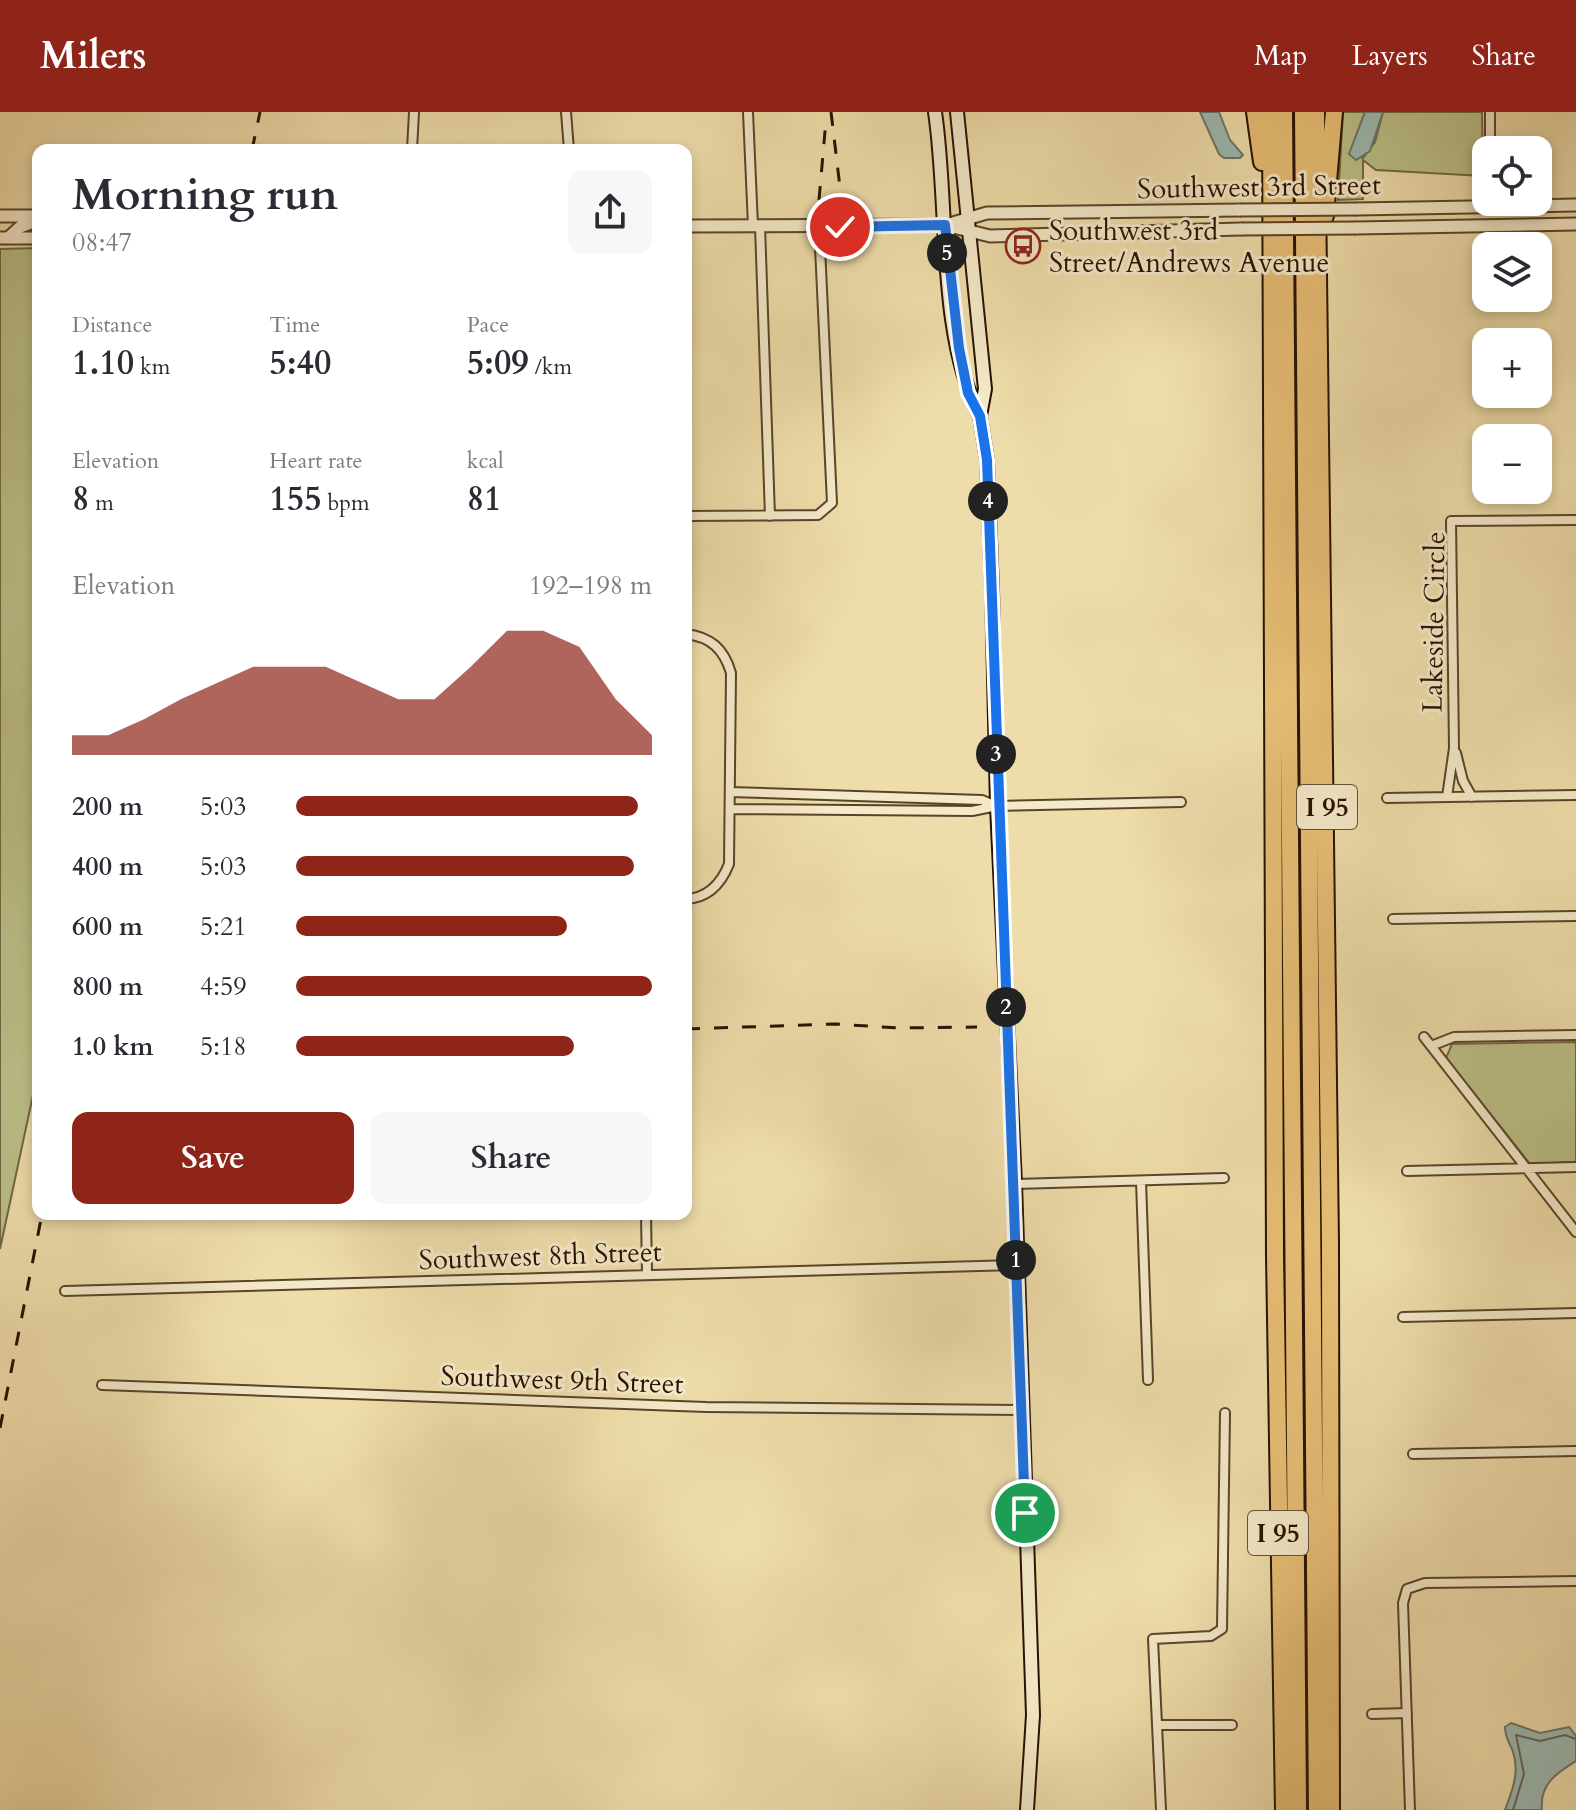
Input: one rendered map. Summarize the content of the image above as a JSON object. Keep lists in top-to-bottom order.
{
  "streets": {
    "highway": ["I 95"],
    "street": [
      "Southwest 3rd Street",
      "Lakeside Circle",
      "Southwest 8th Street",
      "Southwest 9th Street"
    ]
  },
  "places": {
    "bus stop": ["Southwest 3rd Street/Andrews Avenue"]
  },
  "page": {
    "header": "Milers",
    "nav": ["Map", "Layers", "Share"],
    "map_buttons": ["+", "−"],
    "heading": ["Morning run", "08:47"],
    "pins": [
      "5",
      "4",
      "3",
      "2",
      "1"
    ],
    "stats": [
      ["Distance", "1.10 km"],
      ["Time", "5:40"],
      ["Pace", "5:09 /km"],
      ["Elevation", "8 m"],
      ["Heart rate", "155 bpm"],
      ["kcal", "81"]
    ],
    "chart": ["Elevation", "192–198 m"],
    "list": [
      {
        "name": "200 m",
        "note": "5:03"
      },
      {
        "name": "400 m",
        "note": "5:03"
      },
      {
        "name": "600 m",
        "note": "5:21"
      },
      {
        "name": "800 m",
        "note": "4:59"
      },
      {
        "name": "1.0 km",
        "note": "5:18"
      }
    ],
    "buttons": ["Save", "Share"]
  }
}
